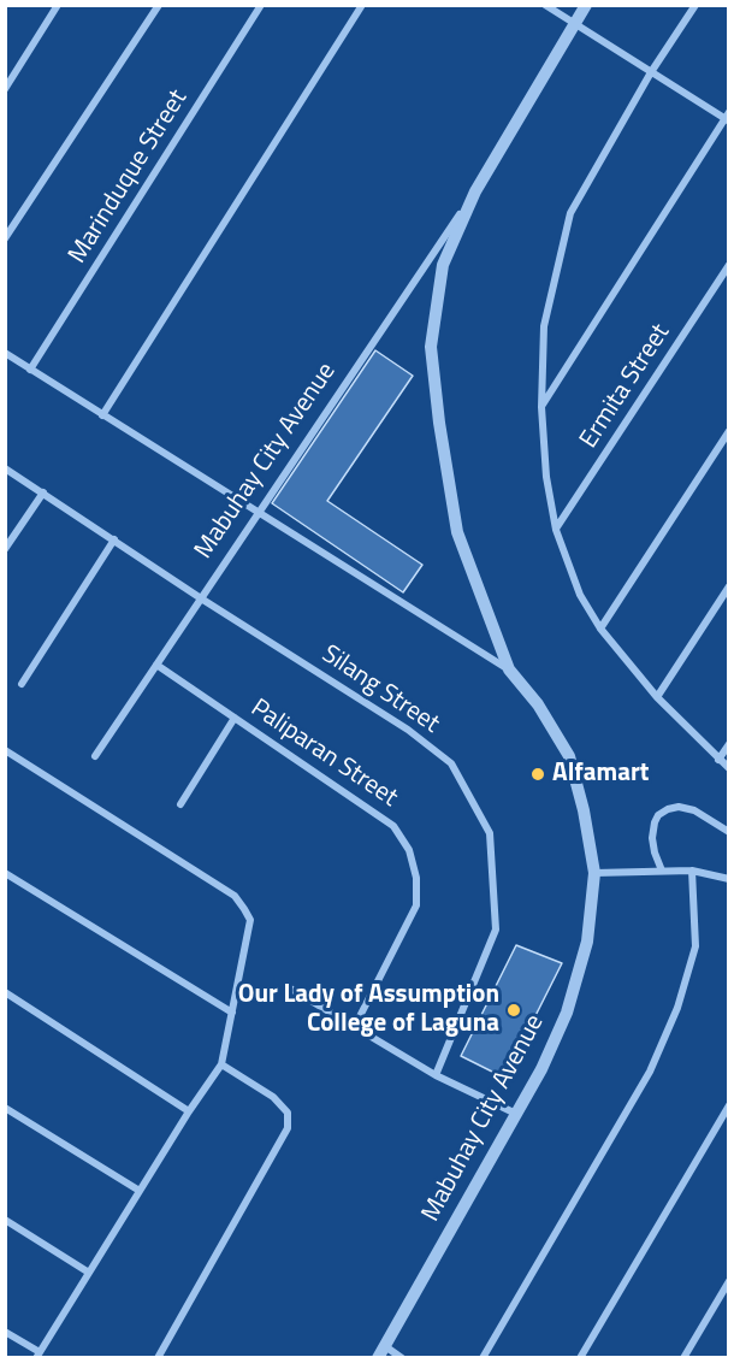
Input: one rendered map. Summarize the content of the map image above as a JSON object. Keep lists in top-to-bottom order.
{
  "streets": {
    "street": [
      "Marinduque Street",
      "Ermita Street",
      "Mabuhay City Avenue",
      "Silang Street",
      "Paliparan Street"
    ]
  },
  "crossings": [
    ["Mabuhay City Avenue", "Silang Street"],
    ["Mabuhay City Avenue", "Paliparan Street"]
  ],
  "places": ["Alfamart", "Our Lady of Assumption College of Laguna"]
}
